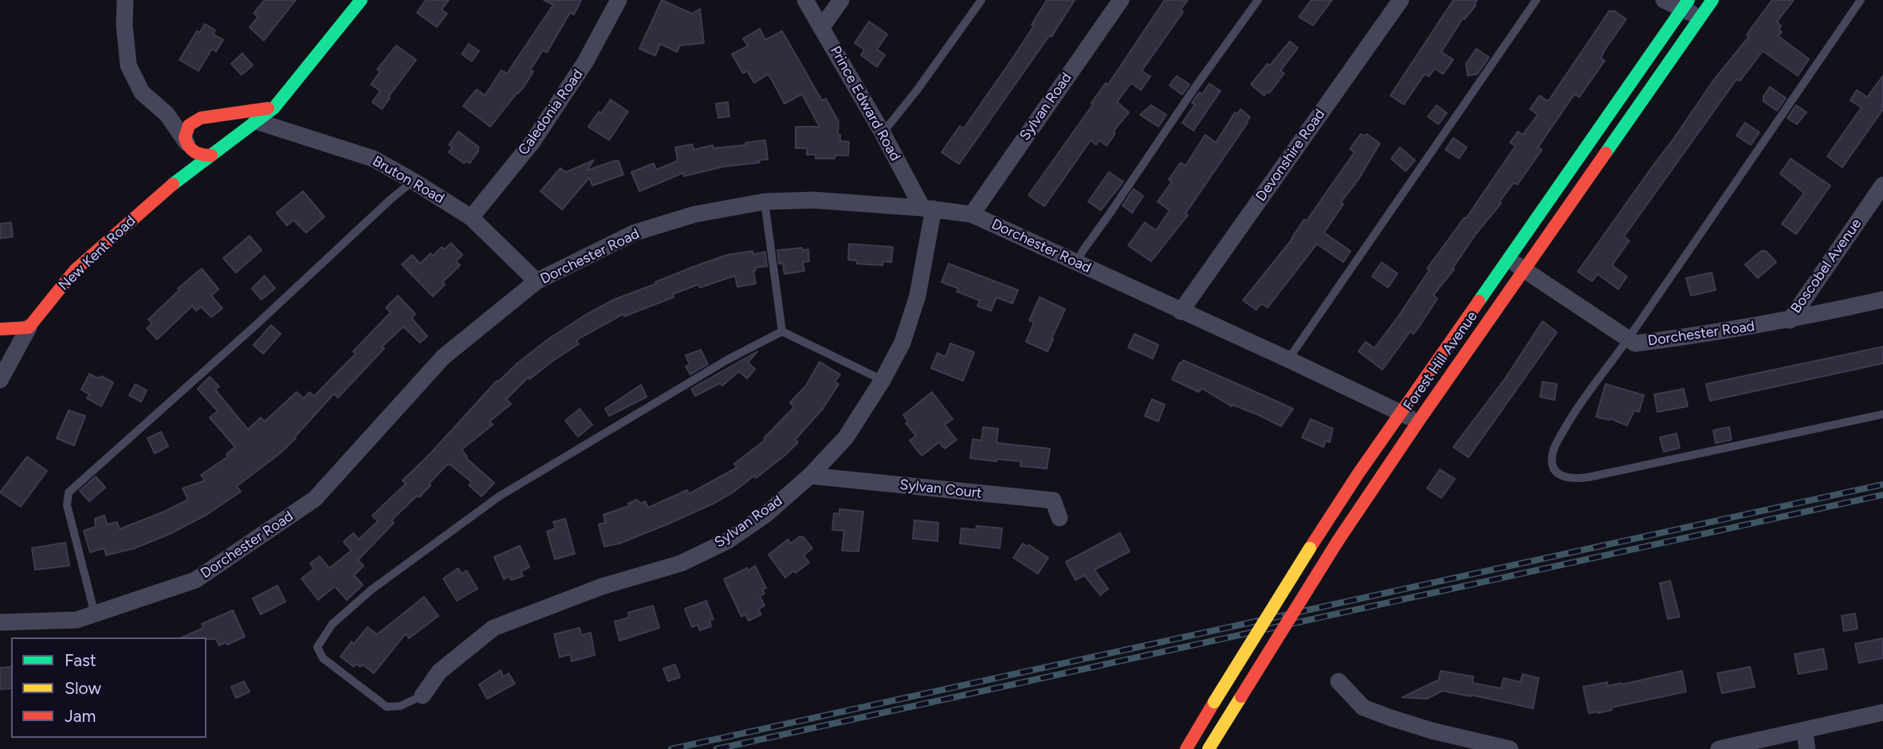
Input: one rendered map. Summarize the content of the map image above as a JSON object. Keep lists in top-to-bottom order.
{
  "streets": {
    "main road": ["New Kent Road", "Forest Hill Avenue"],
    "street": [
      "Prince Edward Road",
      "Sylvan Road",
      "Caledonia Road",
      "Devonshire Road",
      "Bruton Road",
      "Dorchester Road",
      "Boscobel Avenue",
      "Sylvan Court"
    ]
  },
  "crossings": [
    ["Prince Edward Road", "Sylvan Road"],
    ["Prince Edward Road", "Dorchester Road"],
    ["Sylvan Road", "Dorchester Road"],
    ["Sylvan Road", "Sylvan Court"],
    ["Caledonia Road", "Bruton Road"],
    ["Devonshire Road", "Dorchester Road"],
    ["Bruton Road", "Dorchester Road"],
    ["Bruton Road", "New Kent Road"],
    ["Dorchester Road", "Boscobel Avenue"],
    ["Dorchester Road", "Forest Hill Avenue"]
  ],
  "legend": ["Fast", "Slow", "Jam"]
}
